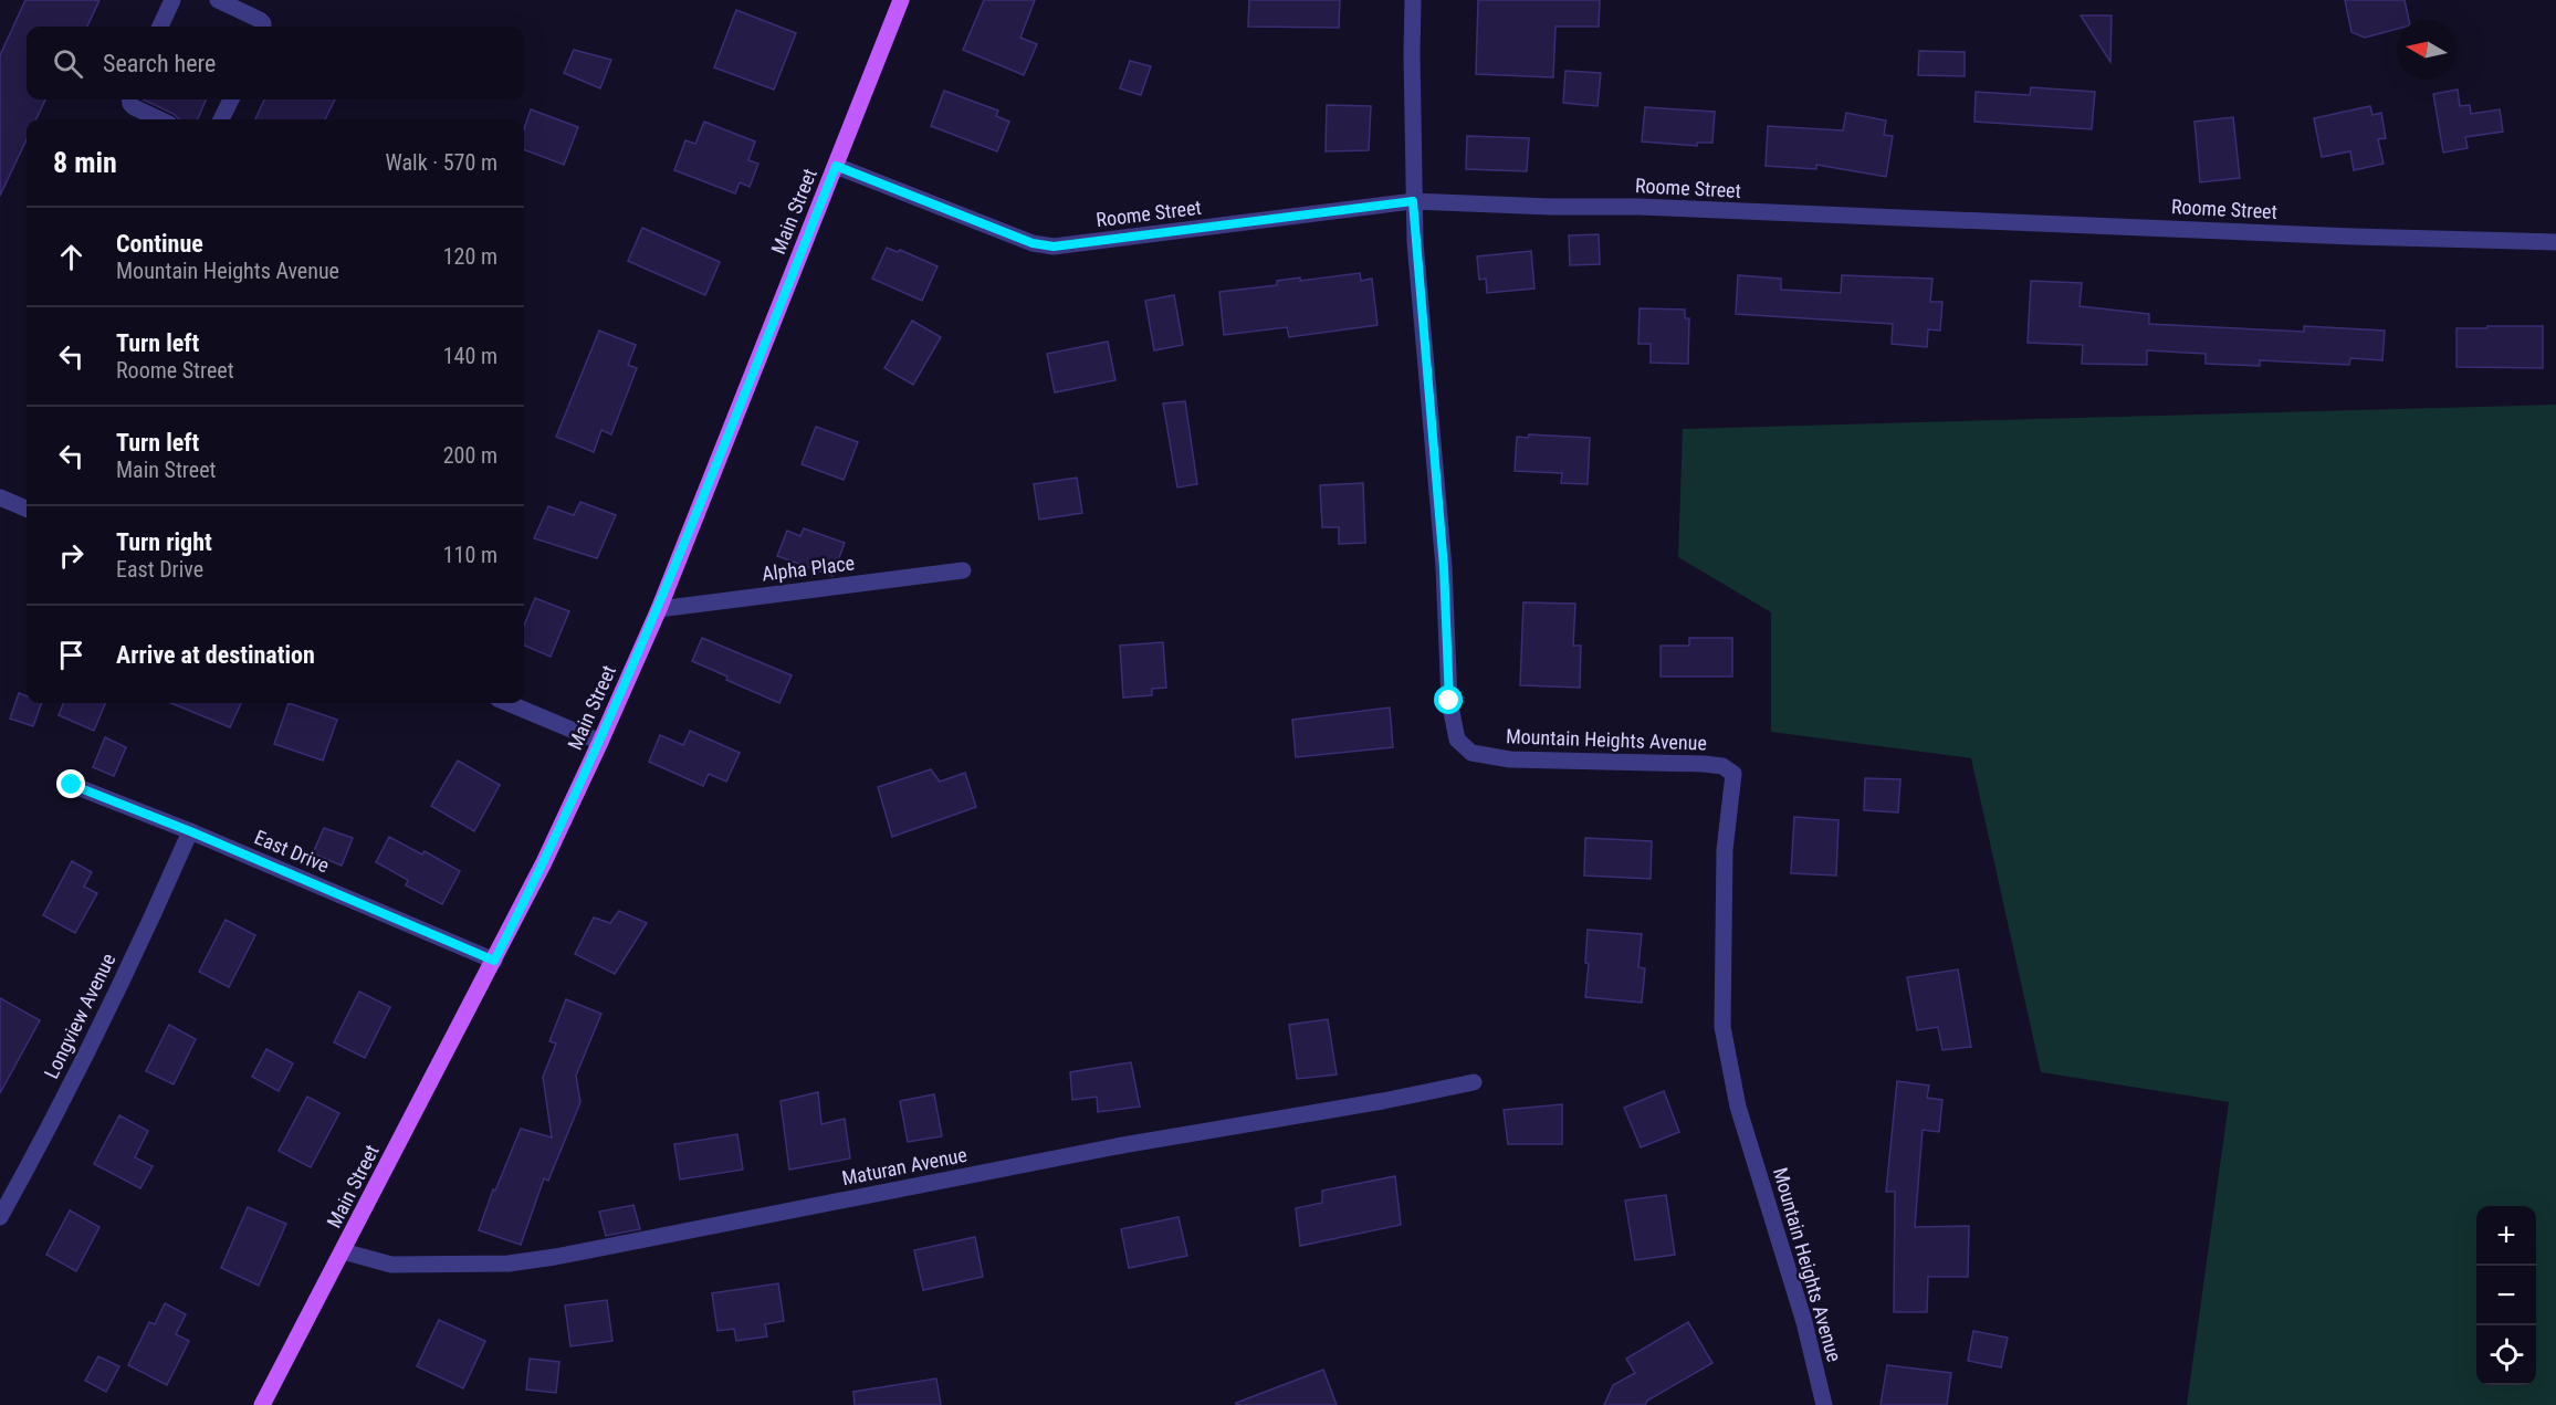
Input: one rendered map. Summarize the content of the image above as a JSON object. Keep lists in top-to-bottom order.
{
  "streets": {
    "main road": ["Main Street"],
    "street": [
      "Roome Street",
      "Alpha Place",
      "Mountain Heights Avenue",
      "East Drive",
      "Longview Avenue",
      "Maturan Avenue"
    ]
  },
  "crossings": [
    ["Roome Street", "Main Street"],
    ["Roome Street", "Mountain Heights Avenue"],
    ["Main Street", "Alpha Place"],
    ["Main Street", "East Drive"],
    ["Main Street", "Maturan Avenue"],
    ["East Drive", "Longview Avenue"]
  ],
  "north": "left",
  "page": {
    "search": "Search here",
    "heading": ["8 min", "Walk · 570 m"],
    "list": [
      ["Continue", "Mountain Heights Avenue", "120 m"],
      ["Turn left", "Roome Street", "140 m"],
      ["Turn left", "Main Street", "200 m"],
      ["Turn right", "East Drive", "110 m"],
      "Arrive at destination"
    ],
    "map_buttons": ["+", "−"]
  }
}
